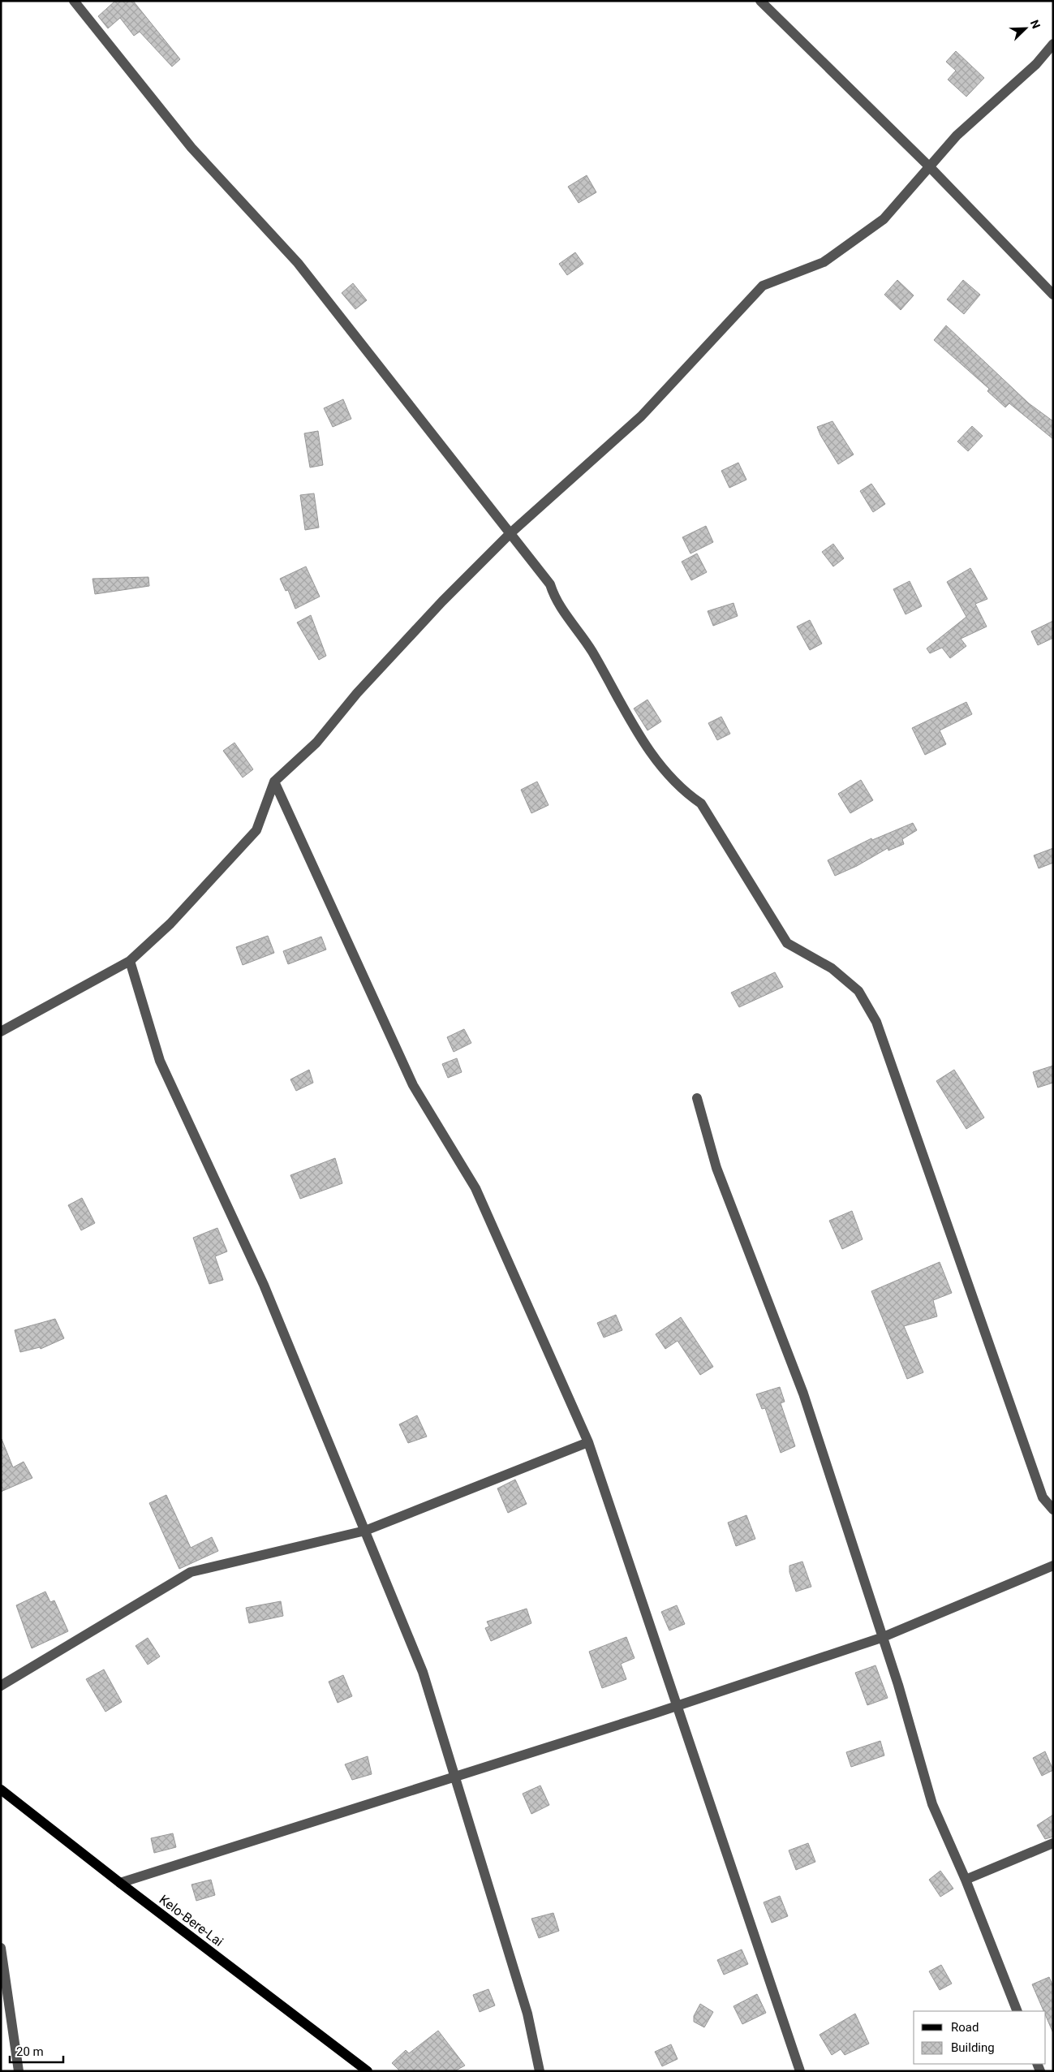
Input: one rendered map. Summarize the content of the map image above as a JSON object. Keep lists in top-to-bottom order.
{
  "streets": {
    "main road": ["Kelo-Bere-Lai"]
  },
  "legend": ["Road", "Building"],
  "scale_bar": "20 m",
  "north": "top right"
}
